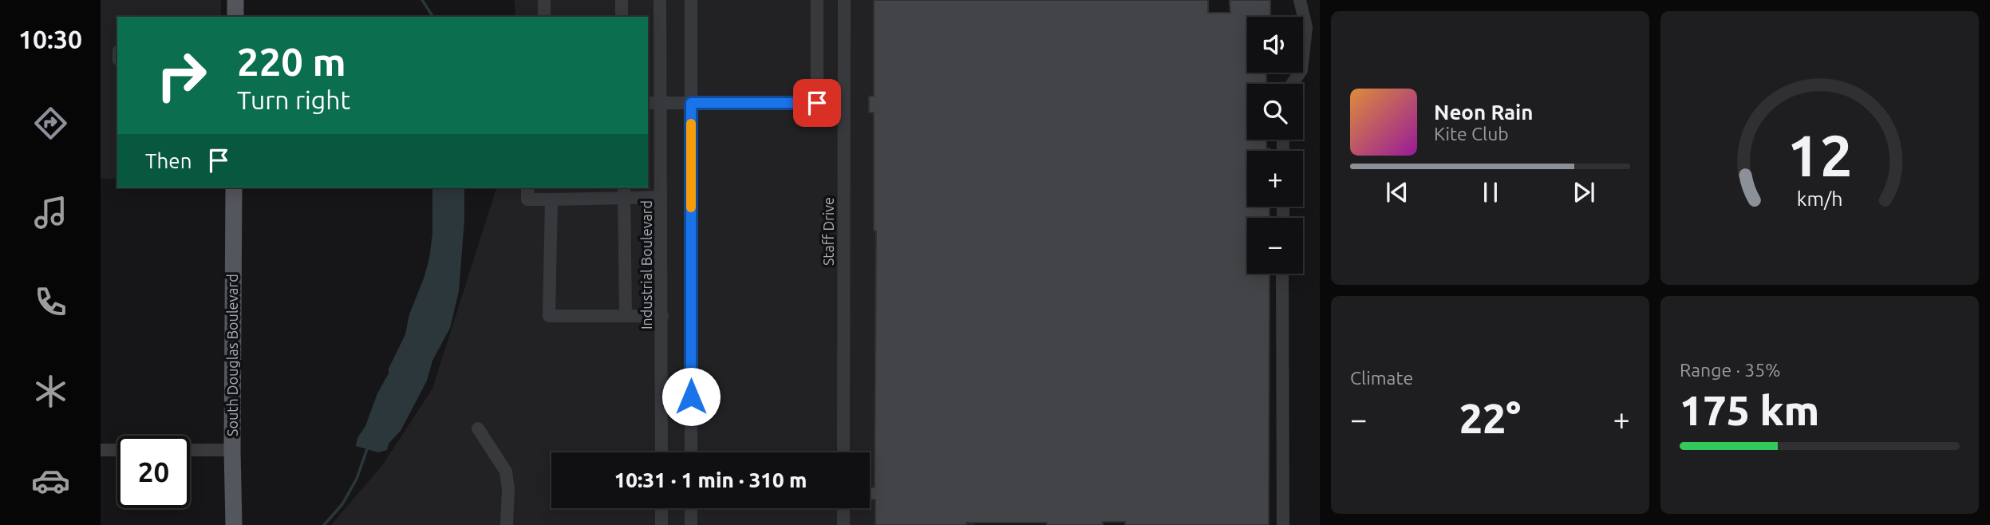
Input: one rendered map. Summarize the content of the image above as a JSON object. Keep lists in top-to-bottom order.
{
  "streets": {
    "main road": ["South Douglas Boulevard"],
    "street": ["Staff Drive", "Industrial Boulevard"]
  },
  "page": {
    "tabs": "10:30",
    "map_buttons": ["+", "−"],
    "turn": ["220 m", "Turn right"],
    "song": ["Neon Rain", "Kite Club"],
    "then": "Then",
    "tile": [
      "Climate",
      ["Range · 35%", "175 km"]
    ],
    "heat": ["−", "22°", "+"],
    "limit": "20",
    "trip": "10:31 · 1 min · 310 m",
    "gauge": ["12", "km/h"]
  }
}
